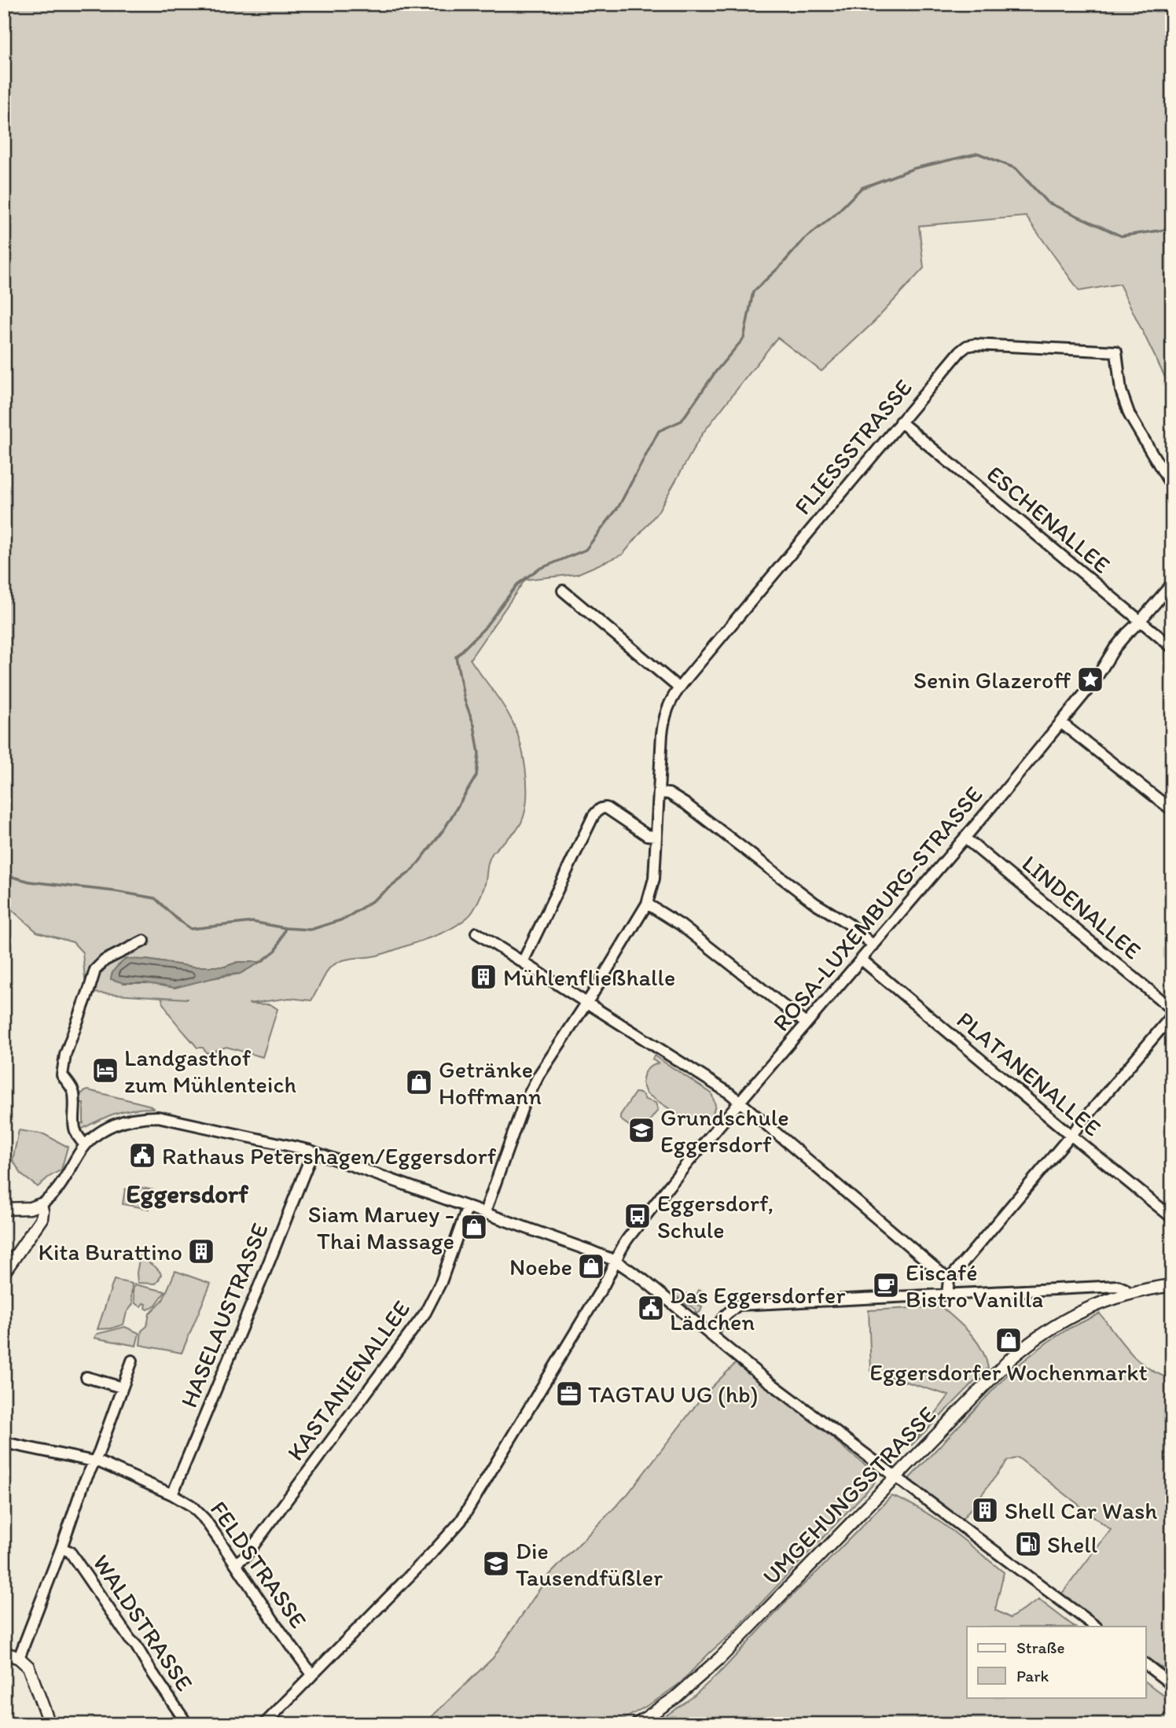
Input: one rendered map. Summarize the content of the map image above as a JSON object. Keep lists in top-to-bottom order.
{
  "streets": {
    "main road": ["UMGEHUNGSSTRASSE"],
    "street": [
      "FLIESSSTRASSE",
      "ESCHENALLEE",
      "LINDENALLEE",
      "ROSA-LUXEMBURG-STRASSE",
      "PLATANENALLEE",
      "HASELAUSTRASSE",
      "KASTANIENALLEE",
      "FELDSTRASSE",
      "WALDSTRASSE"
    ]
  },
  "crossings": [
    ["FLIESSSTRASSE", "ESCHENALLEE"],
    ["ESCHENALLEE", "ROSA-LUXEMBURG-STRASSE"],
    ["LINDENALLEE", "ROSA-LUXEMBURG-STRASSE"],
    ["ROSA-LUXEMBURG-STRASSE", "PLATANENALLEE"],
    ["ROSA-LUXEMBURG-STRASSE", "FELDSTRASSE"],
    ["HASELAUSTRASSE", "FELDSTRASSE"],
    ["KASTANIENALLEE", "FELDSTRASSE"]
  ],
  "districts": ["Eggersdorf"],
  "places": {
    "place": ["Senin Glazeroff"],
    "building": ["Mühlenfließhalle", "Kita Burattino", "Shell Car Wash"],
    "hotel": ["Landgasthof zum Mühlenteich"],
    "shop": [
      "Getränke Hoffmann",
      "Siam Maruey - Thai Massage",
      "Noebe",
      "Eggersdorfer Wochenmarkt"
    ],
    "school or university": ["Grundschule Eggersdorf", "Die Tausendfüßler"],
    "public building": ["Rathaus Petershagen/Eggersdorf", "Das Eggersdorfer Lädchen"],
    "bus stop": ["Eggersdorf, Schule"],
    "cafe": ["Eiscafé Bistro Vanilla"],
    "office": ["TAGTAU UG (hb)"],
    "fuel station": ["Shell"]
  },
  "legend": ["Straße", "Park"]
}
